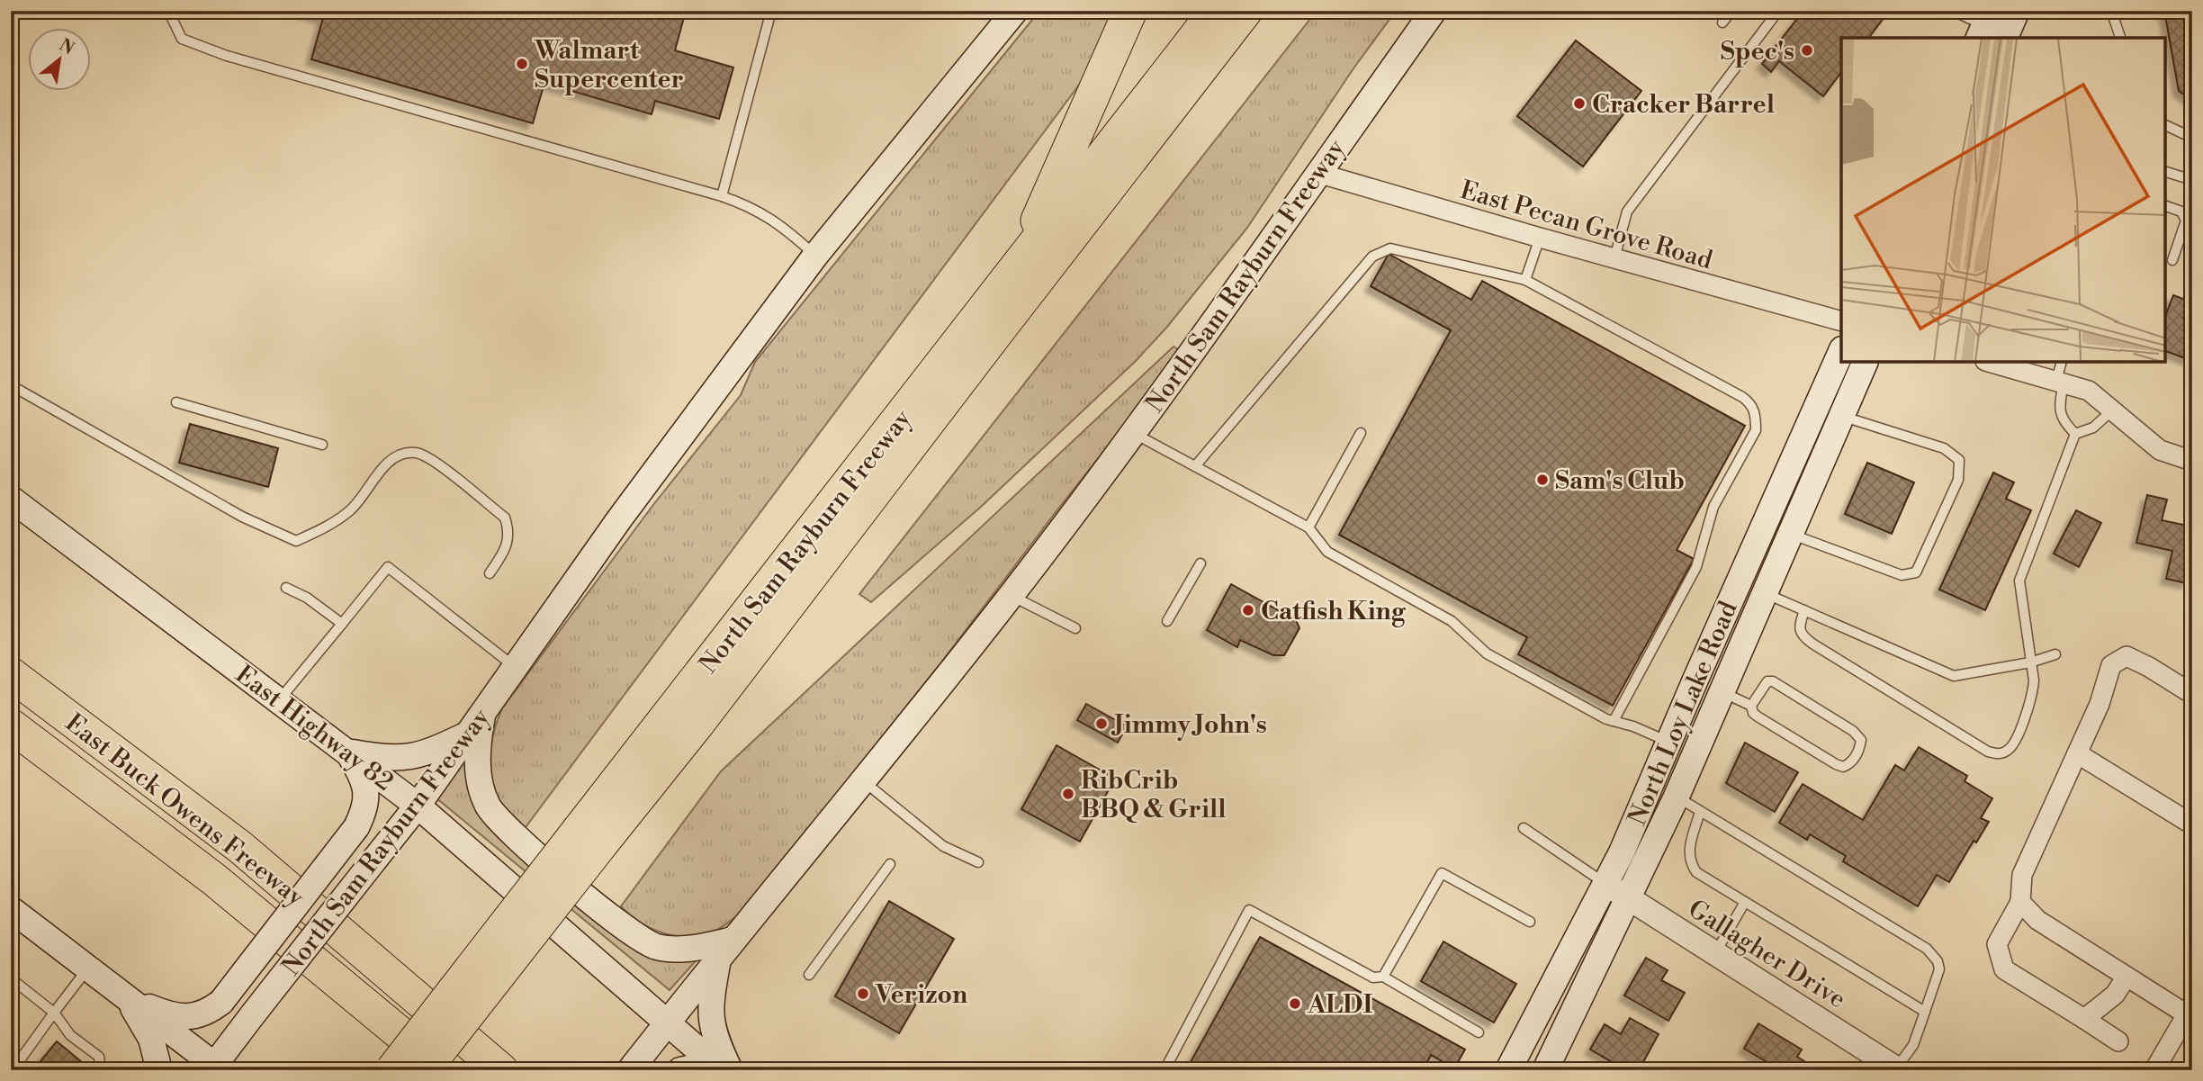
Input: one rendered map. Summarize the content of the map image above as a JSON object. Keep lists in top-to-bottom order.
{
  "streets": {
    "highway": ["North Sam Rayburn Freeway", "East Buck Owens Freeway"],
    "main road": ["North Loy Lake Road", "East Highway 82"],
    "street": ["East Pecan Grove Road", "Gallagher Drive"]
  },
  "crossings": [
    ["East Pecan Grove Road", "North Sam Rayburn Freeway"],
    ["North Sam Rayburn Freeway", "East Highway 82"],
    ["North Loy Lake Road", "Gallagher Drive"]
  ],
  "places": [
    "Spec's",
    "Walmart Supercenter",
    "Cracker Barrel",
    "Sam's Club",
    "Catfish King",
    "Jimmy John's",
    "RibCrib BBQ & Grill",
    "Verizon",
    "ALDI"
  ],
  "north": "top right"
}
